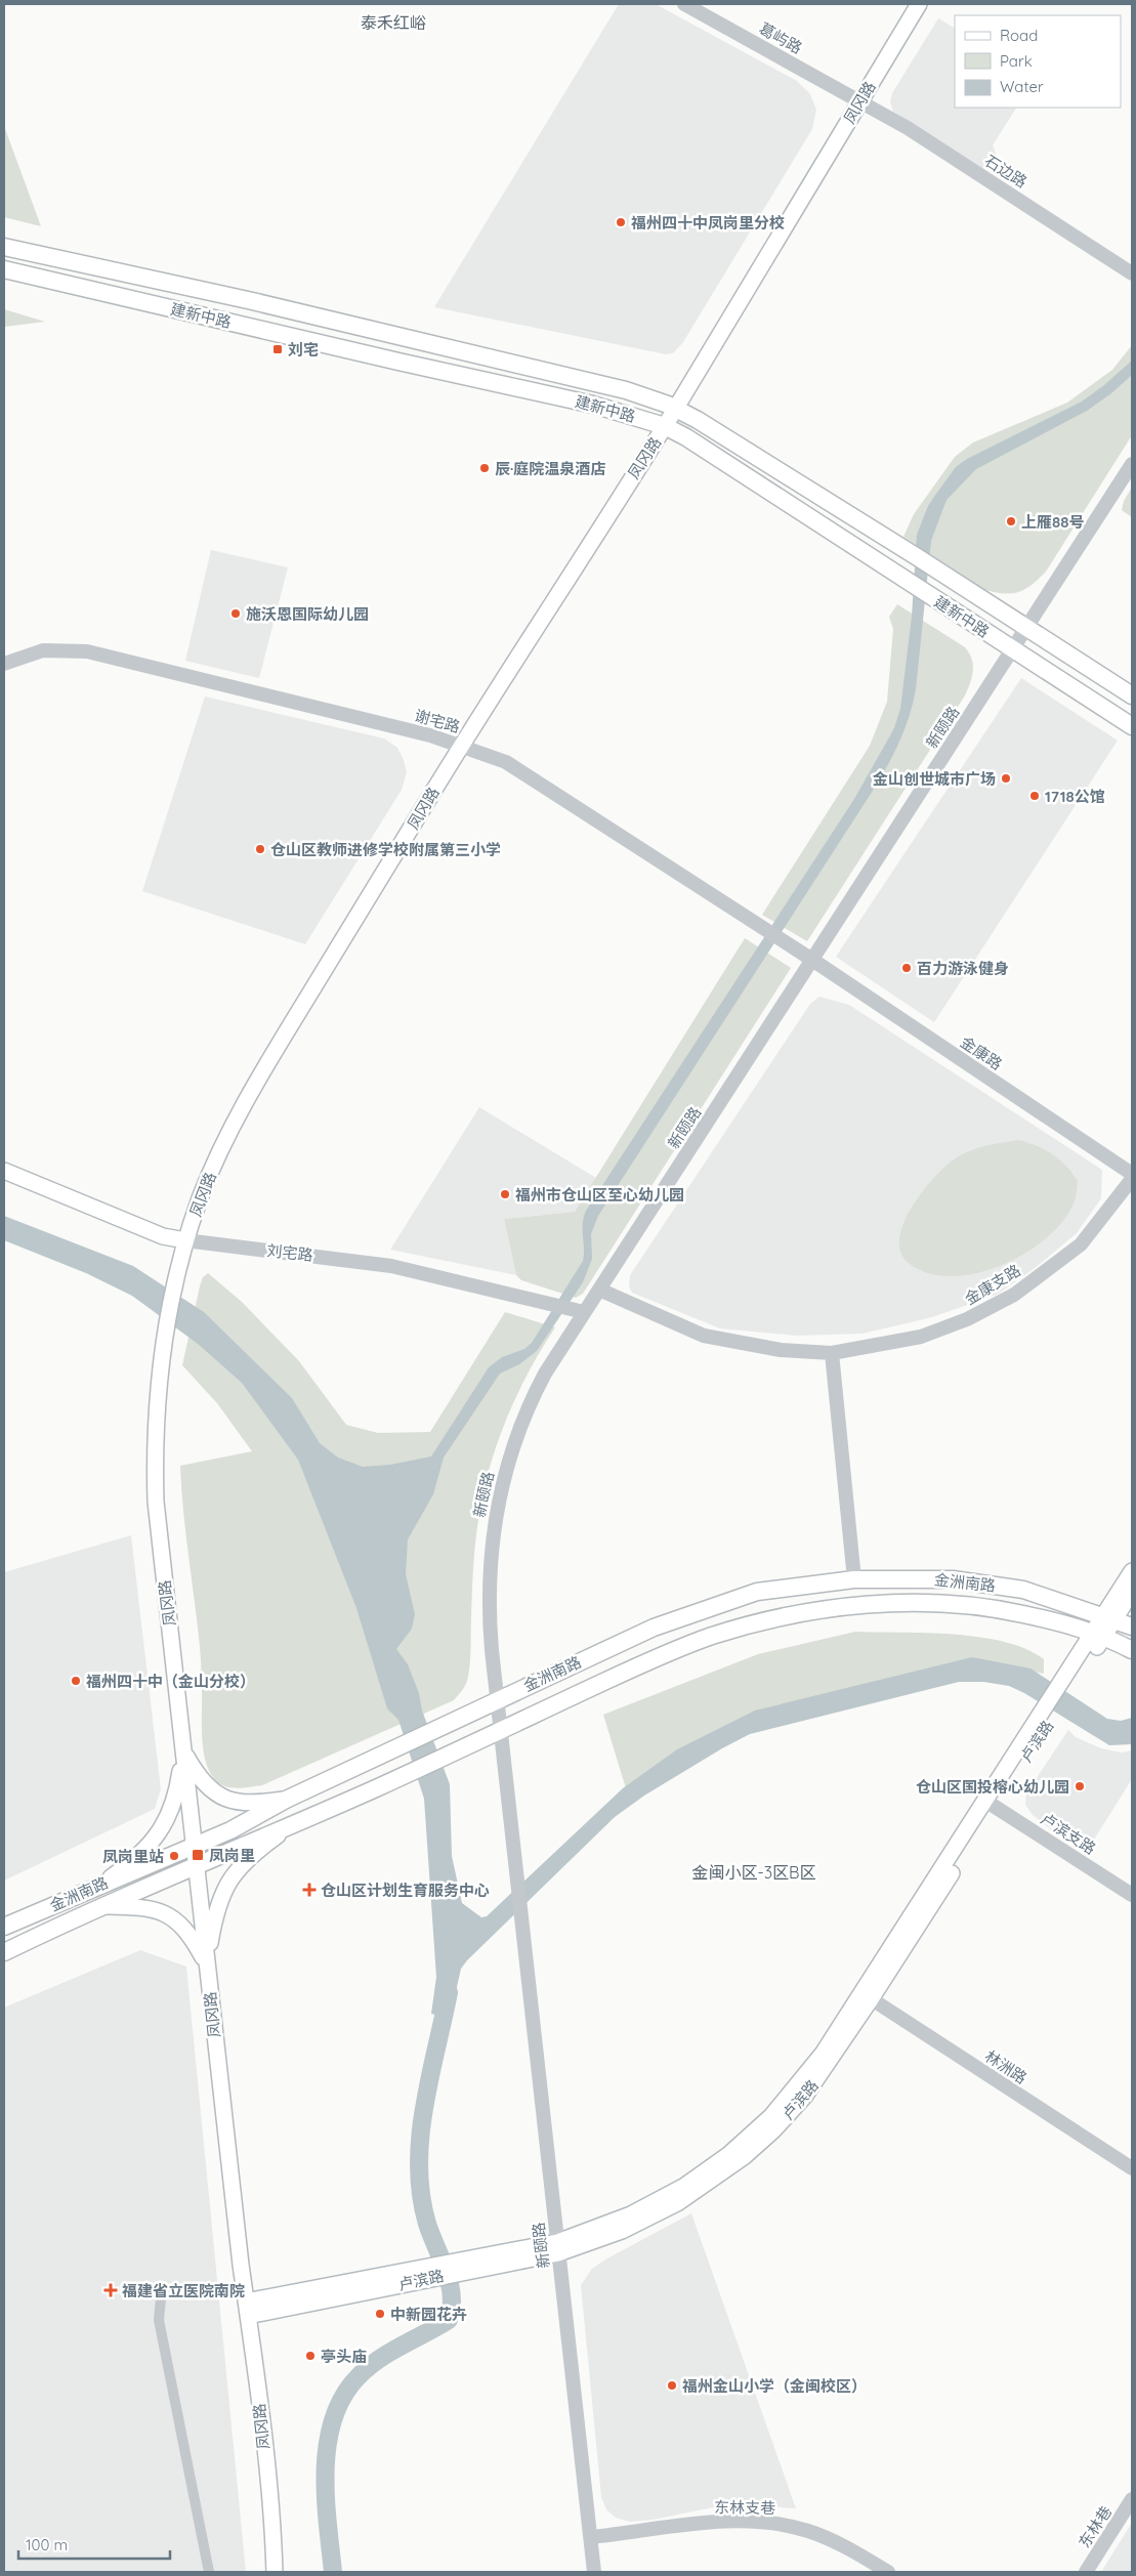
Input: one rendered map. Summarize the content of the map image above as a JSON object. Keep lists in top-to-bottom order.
{
  "streets": {
    "main road": [
      "凤冈路",
      "建新中路",
      "刘宅路",
      "金洲南路",
      "卢滨路"
    ],
    "street": [
      "葛屿路",
      "石边路",
      "谢宅路",
      "新颐路",
      "金康路",
      "金康支路",
      "卢滨支路",
      "林洲路",
      "东林支巷",
      "东林巷"
    ]
  },
  "crossings": [
    ["葛屿路", "凤冈路"],
    ["葛屿路", "石边路"],
    ["凤冈路", "石边路"],
    ["凤冈路", "建新中路"],
    ["凤冈路", "谢宅路"],
    ["凤冈路", "刘宅路"],
    ["凤冈路", "金洲南路"],
    ["凤冈路", "卢滨路"],
    ["建新中路", "新颐路"],
    ["谢宅路", "新颐路"],
    ["谢宅路", "金康路"],
    ["新颐路", "金康路"],
    ["新颐路", "刘宅路"],
    ["新颐路", "金康支路"],
    ["新颐路", "金洲南路"],
    ["新颐路", "卢滨路"],
    ["新颐路", "东林支巷"],
    ["金洲南路", "卢滨路"],
    ["卢滨路", "卢滨支路"],
    ["卢滨路", "林洲路"]
  ],
  "districts": ["泰禾红峪", "金闽小区-3区B区"],
  "places": {
    "other": [
      "福州四十中凤岗里分校",
      "辰·庭院温泉酒店",
      "上雁88号",
      "施沃恩国际幼儿园",
      "金山创世城市广场",
      "1718公馆",
      "仓山区教师进修学校附属第三小学",
      "百力游泳健身",
      "福州市仓山区至心幼儿园",
      "福州四十中（金山分校）",
      "仓山区国投榕心幼儿园",
      "凤岗里站",
      "中新园花卉",
      "亭头庙",
      "福州金山小学（金闽校区）"
    ],
    "transit": ["刘宅", "凤岗里"],
    "health": ["仓山区计划生育服务中心", "福建省立医院南院"]
  },
  "legend": ["Road", "Park", "Water"],
  "scale_bar": "100 m"
}
